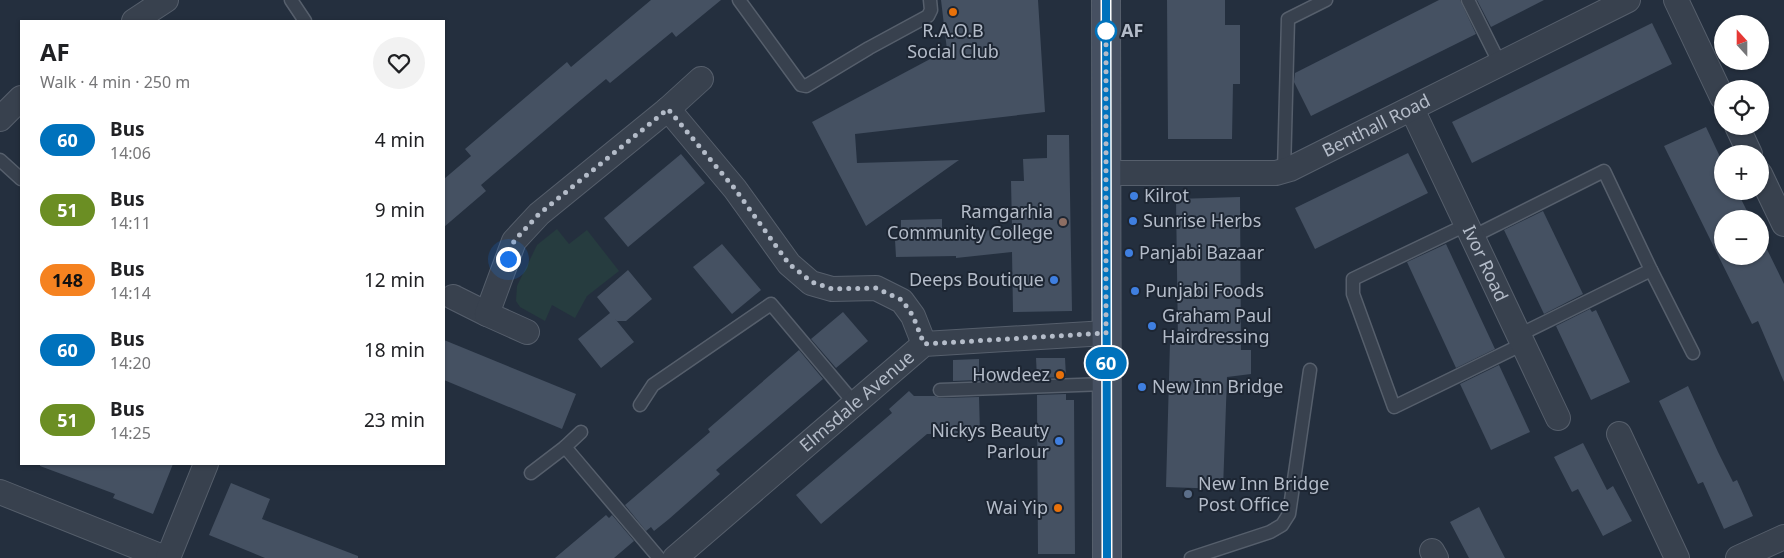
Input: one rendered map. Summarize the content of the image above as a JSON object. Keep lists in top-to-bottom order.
{
  "streets": {
    "street": ["Benthall Road", "Ivor Road", "Elmsdale Avenue"]
  },
  "crossings": [
    ["Benthall Road", "Ivor Road"]
  ],
  "places": [
    "R.A.O.B Social Club",
    "AF",
    "Kilrot",
    "Sunrise Herbs",
    "Ramgarhia Community College",
    "Panjabi Bazaar",
    "Deeps Boutique",
    "Punjabi Foods",
    "Graham Paul Hairdressing",
    "Howdeez",
    "New Inn Bridge",
    "Nickys Beauty Parlour",
    "New Inn Bridge Post Office",
    "Wai Yip"
  ],
  "lines": ["bus line 60"],
  "north": "top",
  "page": {
    "on_map": "60",
    "map_buttons": ["+", "−"],
    "heading": ["AF", "Walk · 4 min · 250 m"],
    "list": [
      {
        "mark": "60",
        "name": "Bus",
        "note": "14:06",
        "value": "4 min"
      },
      {
        "mark": "51",
        "name": "Bus",
        "note": "14:11",
        "value": "9 min"
      },
      {
        "mark": "148",
        "name": "Bus",
        "note": "14:14",
        "value": "12 min"
      },
      {
        "mark": "60",
        "name": "Bus",
        "note": "14:20",
        "value": "18 min"
      },
      {
        "mark": "51",
        "name": "Bus",
        "note": "14:25",
        "value": "23 min"
      }
    ]
  }
}
